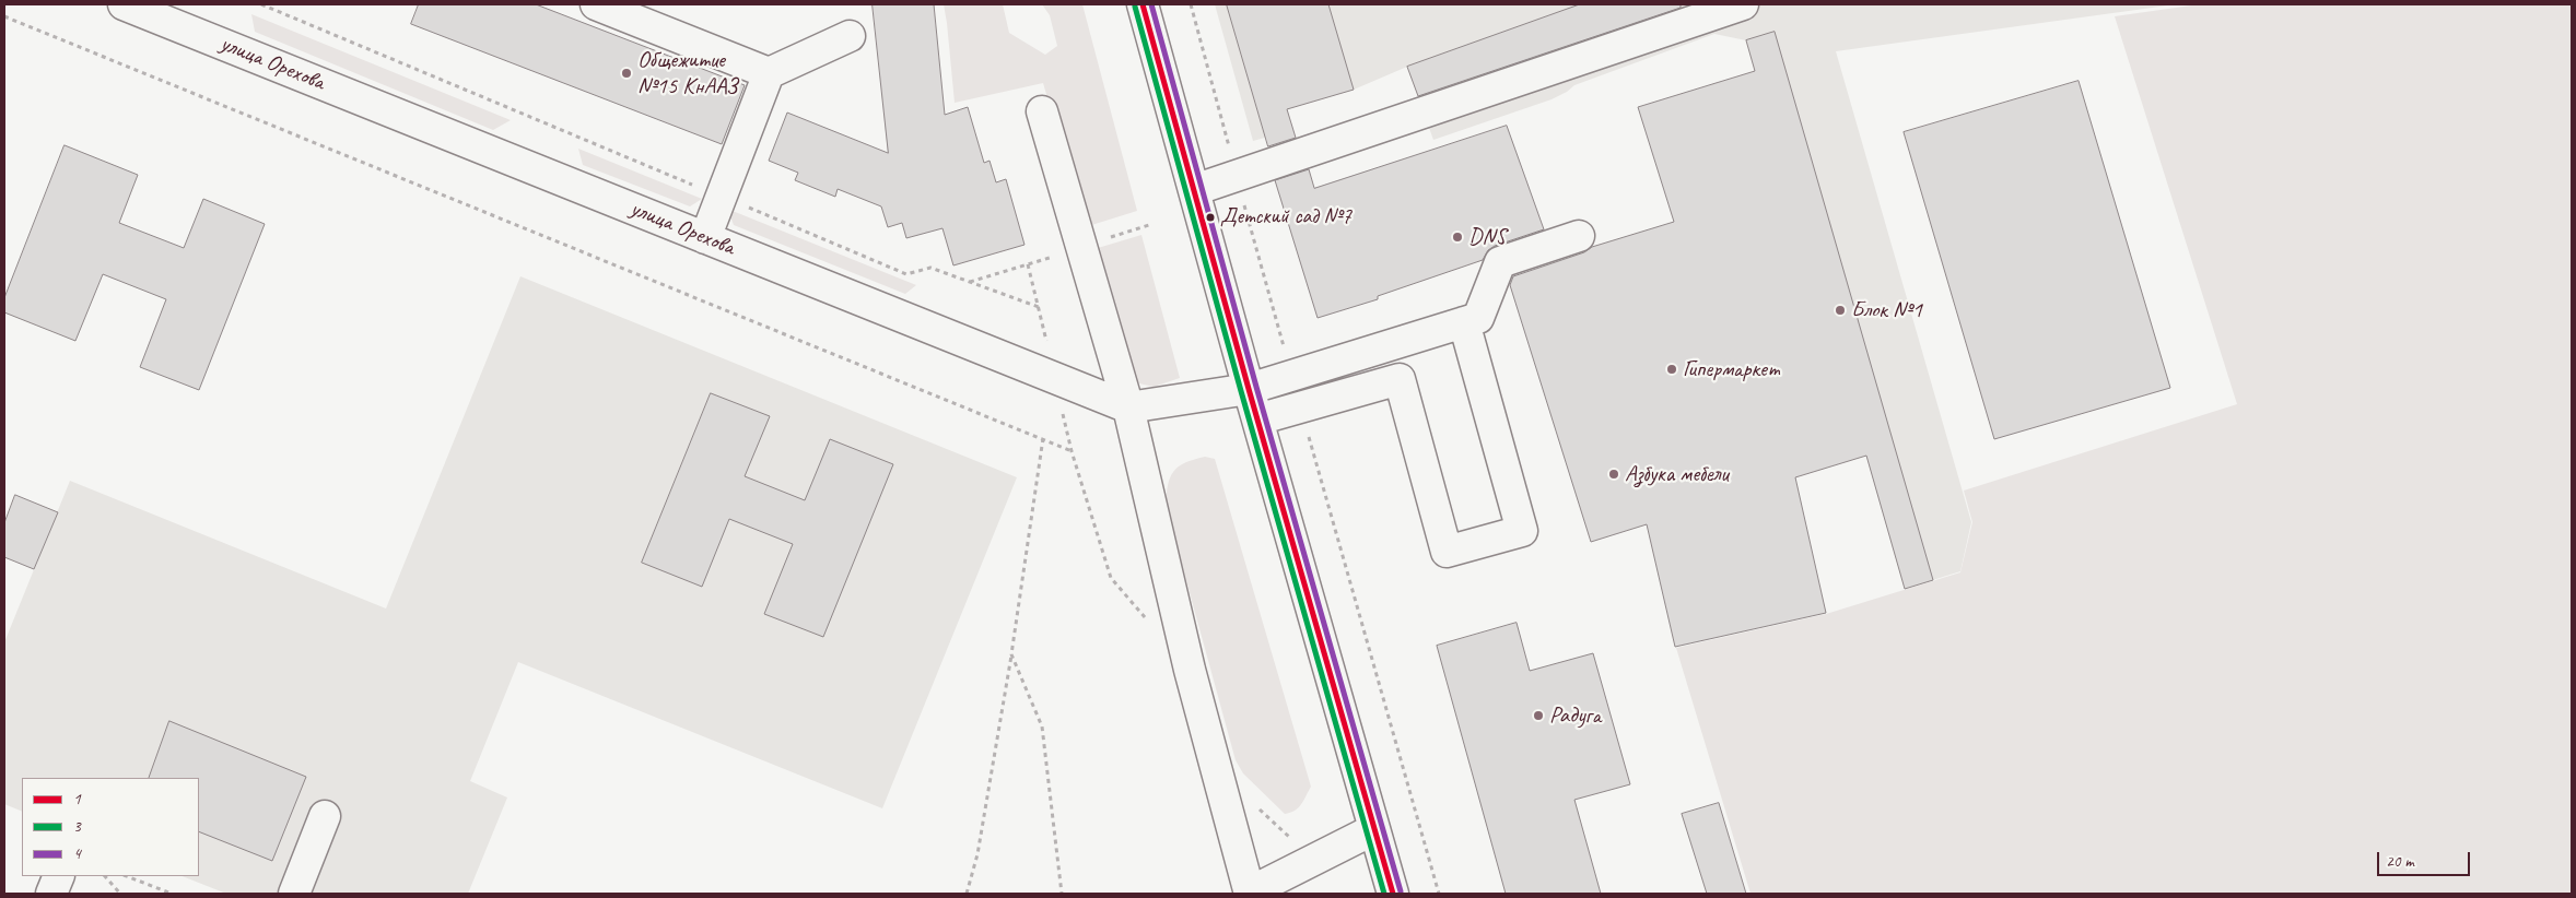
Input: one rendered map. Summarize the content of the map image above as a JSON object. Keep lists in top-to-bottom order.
{
  "streets": {
    "street": ["улица Орехова"]
  },
  "places": [
    "Общежитие №15 КнААЗ",
    "Детский сад №7",
    "DNS",
    "Блок №1",
    "Гипермаркет",
    "Азбука мебели",
    "Радуга"
  ],
  "lines": ["transit line 1", "transit line 4", "transit line 3"],
  "legend": ["1", "3", "4"],
  "scale_bar": "20 m"
}
